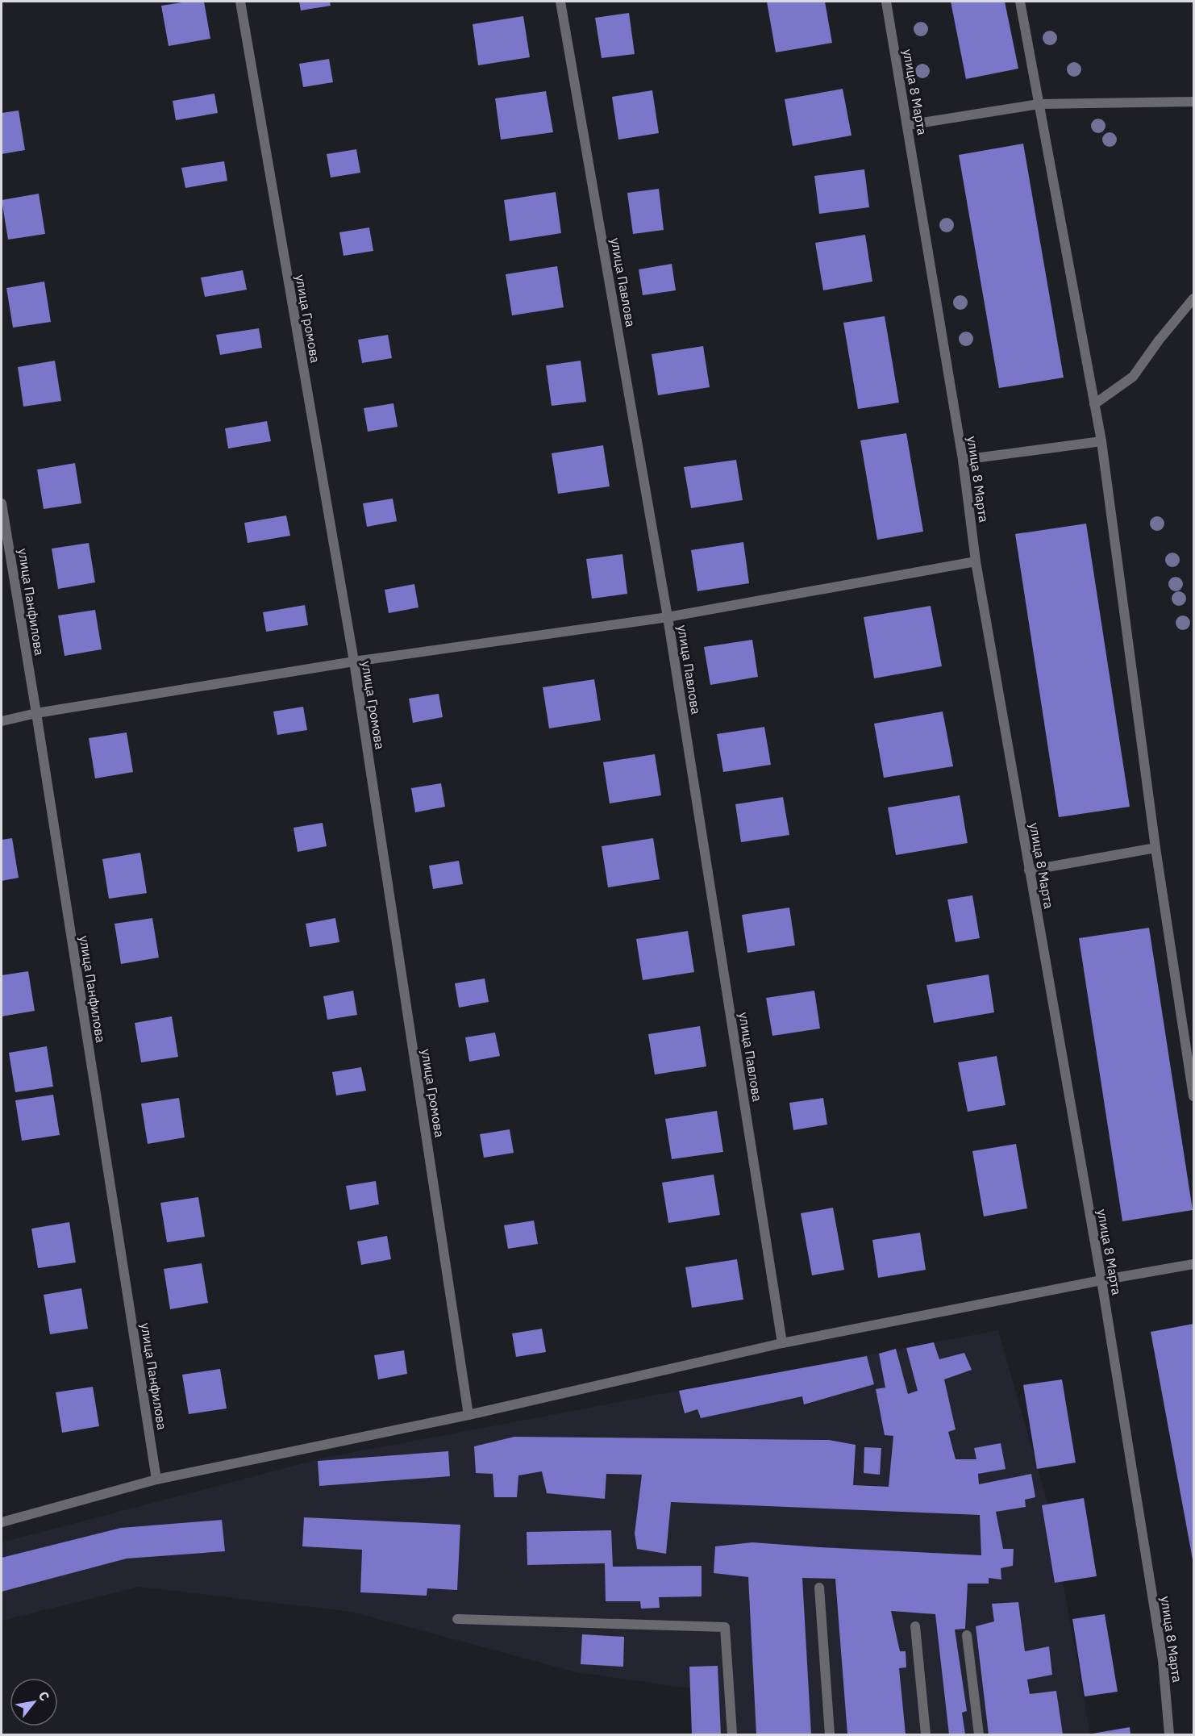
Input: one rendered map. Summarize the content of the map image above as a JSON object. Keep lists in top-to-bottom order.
{
  "streets": {
    "street": [
      "улица 8 Марта",
      "улица Павлова",
      "улица Громова",
      "улица Панфилова"
    ]
  },
  "north": "top right"
}
